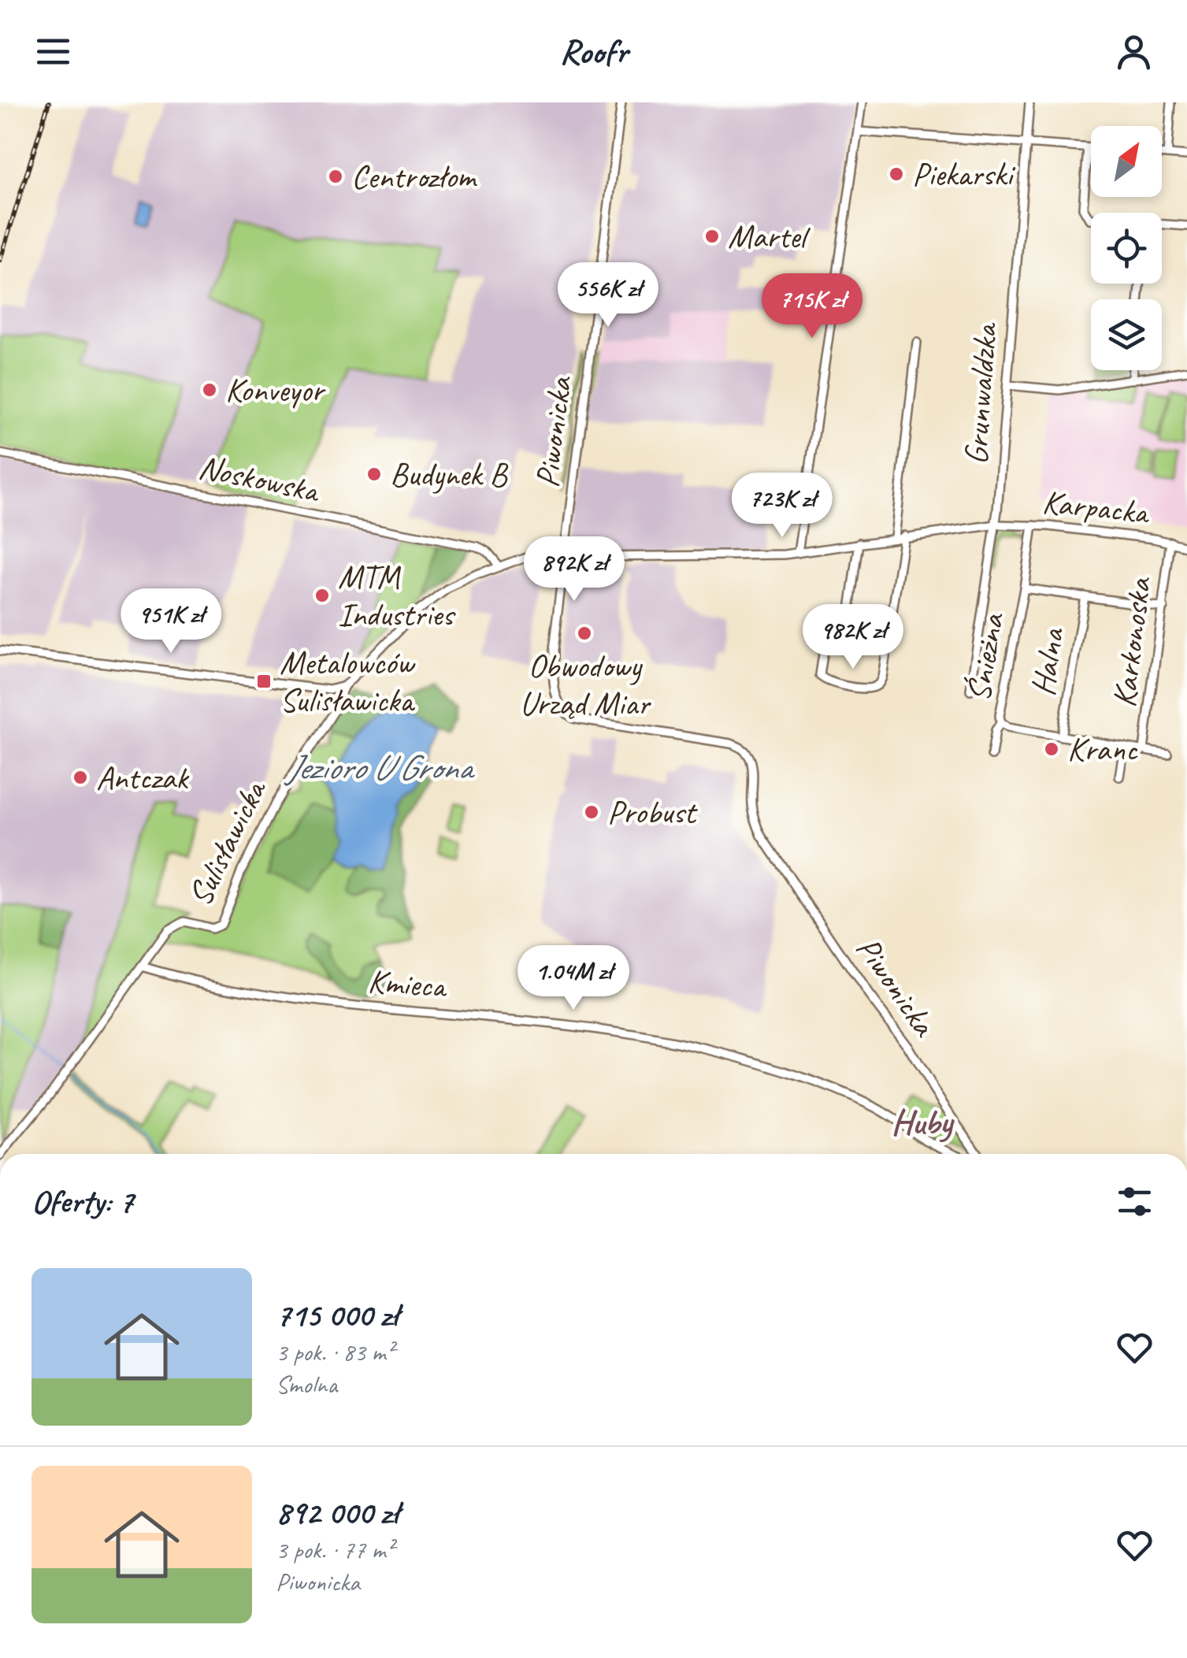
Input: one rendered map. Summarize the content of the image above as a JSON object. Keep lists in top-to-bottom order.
{
  "streets": {
    "street": [
      "Grunwaldzka",
      "Piwonicka",
      "Noskowska",
      "Karpacka",
      "Karkonoska",
      "Śnieżna",
      "Halna",
      "Sulisławicka",
      "Kmieca"
    ]
  },
  "crossings": [
    ["Grunwaldzka", "Karpacka"],
    ["Piwonicka", "Sulisławicka"],
    ["Noskowska", "Sulisławicka"],
    ["Karpacka", "Karkonoska"],
    ["Karpacka", "Śnieżna"],
    ["Karpacka", "Sulisławicka"],
    ["Karkonoska", "Śnieżna"],
    ["Śnieżna", "Halna"],
    ["Sulisławicka", "Kmieca"]
  ],
  "districts": ["Huby"],
  "water": ["Jezioro U Grona"],
  "places": {
    "other": [
      "Piekarski",
      "Centrozłom",
      "Martel",
      "Konveyor",
      "Budynek B",
      "MTM Industries",
      "Obwodowy Urząd Miar",
      "Kranc",
      "Antczak",
      "Probust"
    ],
    "transit": ["Metalowców Sulisławicka"]
  },
  "north": "top right",
  "page": {
    "header": "Roofr",
    "price": [
      "556K zł",
      "715K zł",
      "723K zł",
      "892K zł",
      "951K zł",
      "982K zł",
      "1.04M zł"
    ],
    "heading": "Oferty: 7",
    "list": [
      {
        "name": "715 000 zł",
        "note": "3 pok. · 83 m² · Smolna"
      },
      {
        "name": "892 000 zł",
        "note": "3 pok. · 77 m² · Piwonicka"
      }
    ]
  }
}
